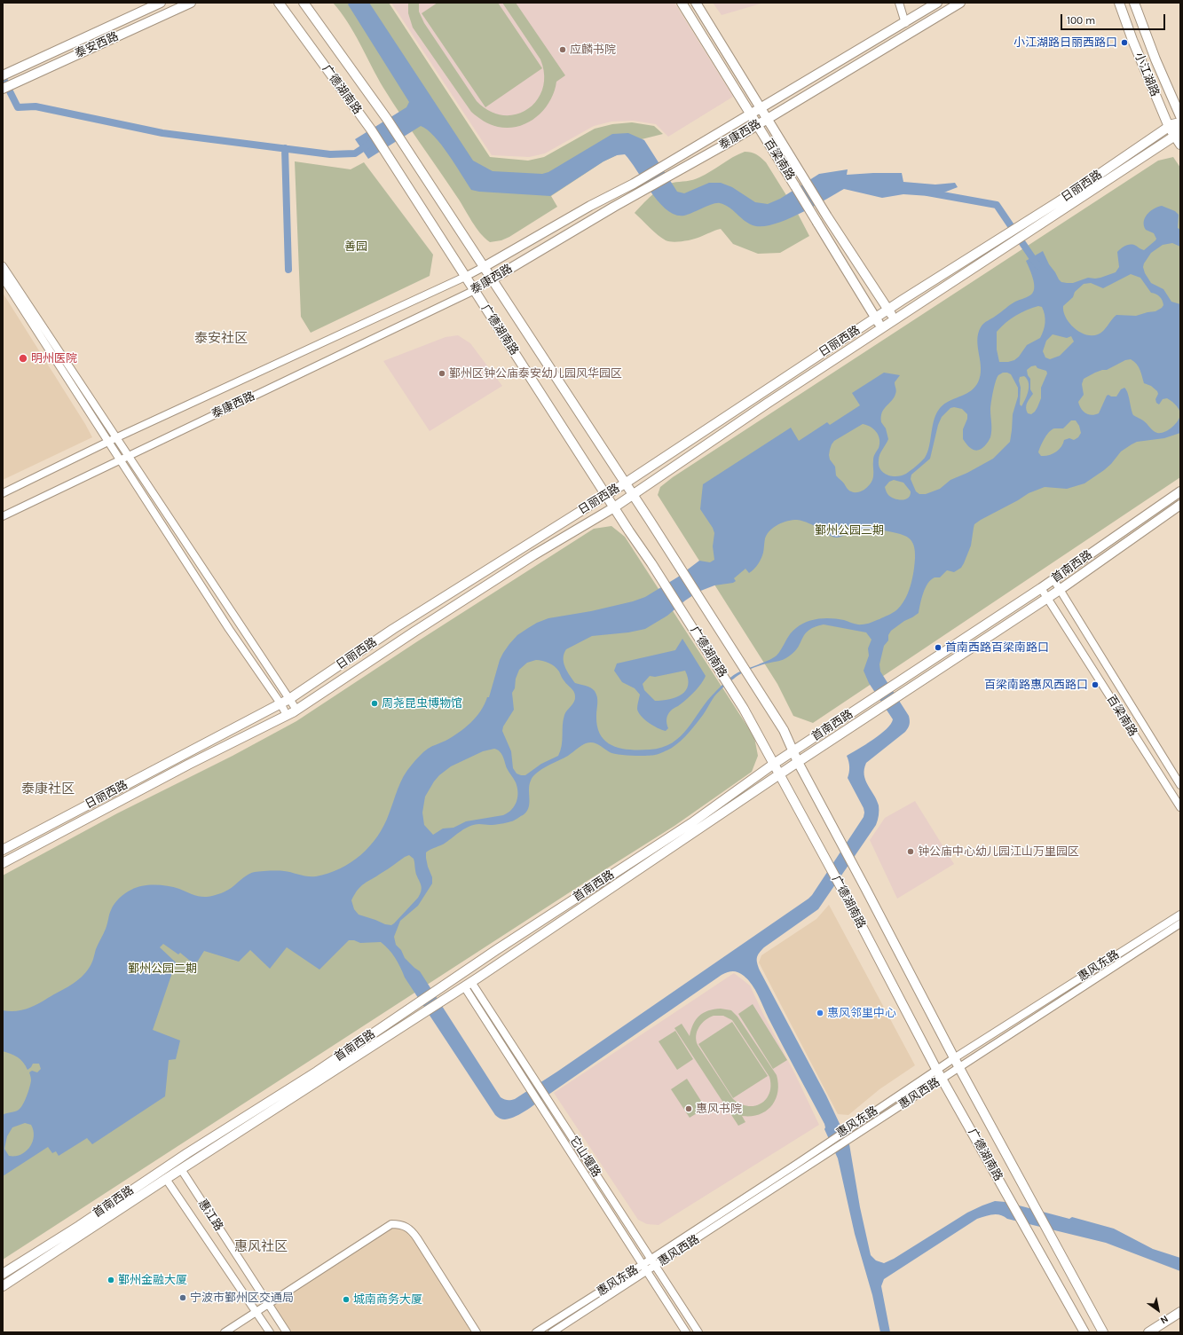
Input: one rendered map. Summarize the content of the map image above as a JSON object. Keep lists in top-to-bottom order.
{
  "streets": {
    "main road": [
      "泰安西路",
      "小江湖路",
      "广德湖南路",
      "泰康西路",
      "百梁南路",
      "日丽西路",
      "首南西路"
    ],
    "street": [
      "惠风东路",
      "惠风西路",
      "它山堰路",
      "惠江路"
    ]
  },
  "crossings": [
    ["小江湖路", "日丽西路"],
    ["广德湖南路", "泰康西路"],
    ["广德湖南路", "日丽西路"],
    ["广德湖南路", "首南西路"],
    ["广德湖南路", "惠风东路"],
    ["广德湖南路", "惠风西路"],
    ["泰康西路", "百梁南路"],
    ["百梁南路", "日丽西路"],
    ["百梁南路", "首南西路"],
    ["首南西路", "它山堰路"],
    ["首南西路", "惠江路"],
    ["惠风东路", "它山堰路"],
    ["惠风西路", "它山堰路"]
  ],
  "districts": ["泰安社区", "泰康社区", "惠风社区"],
  "parks": ["善园", "鄞州公园三期", "鄞州公园二期"],
  "places": [
    "小江湖路日丽西路口",
    "应麟书院",
    "明州医院",
    "鄞州区钟公庙泰安幼儿园风华园区",
    "首南西路百梁南路口",
    "百梁南路惠风西路口",
    "周尧昆虫博物馆",
    "钟公庙中心幼儿园江山万里园区",
    "惠风邻里中心",
    "惠风书院",
    "鄞州金融大厦",
    "宁波市鄞州区交通局",
    "城南商务大厦"
  ],
  "scale_bar": "100 m",
  "north": "bottom right"
}
